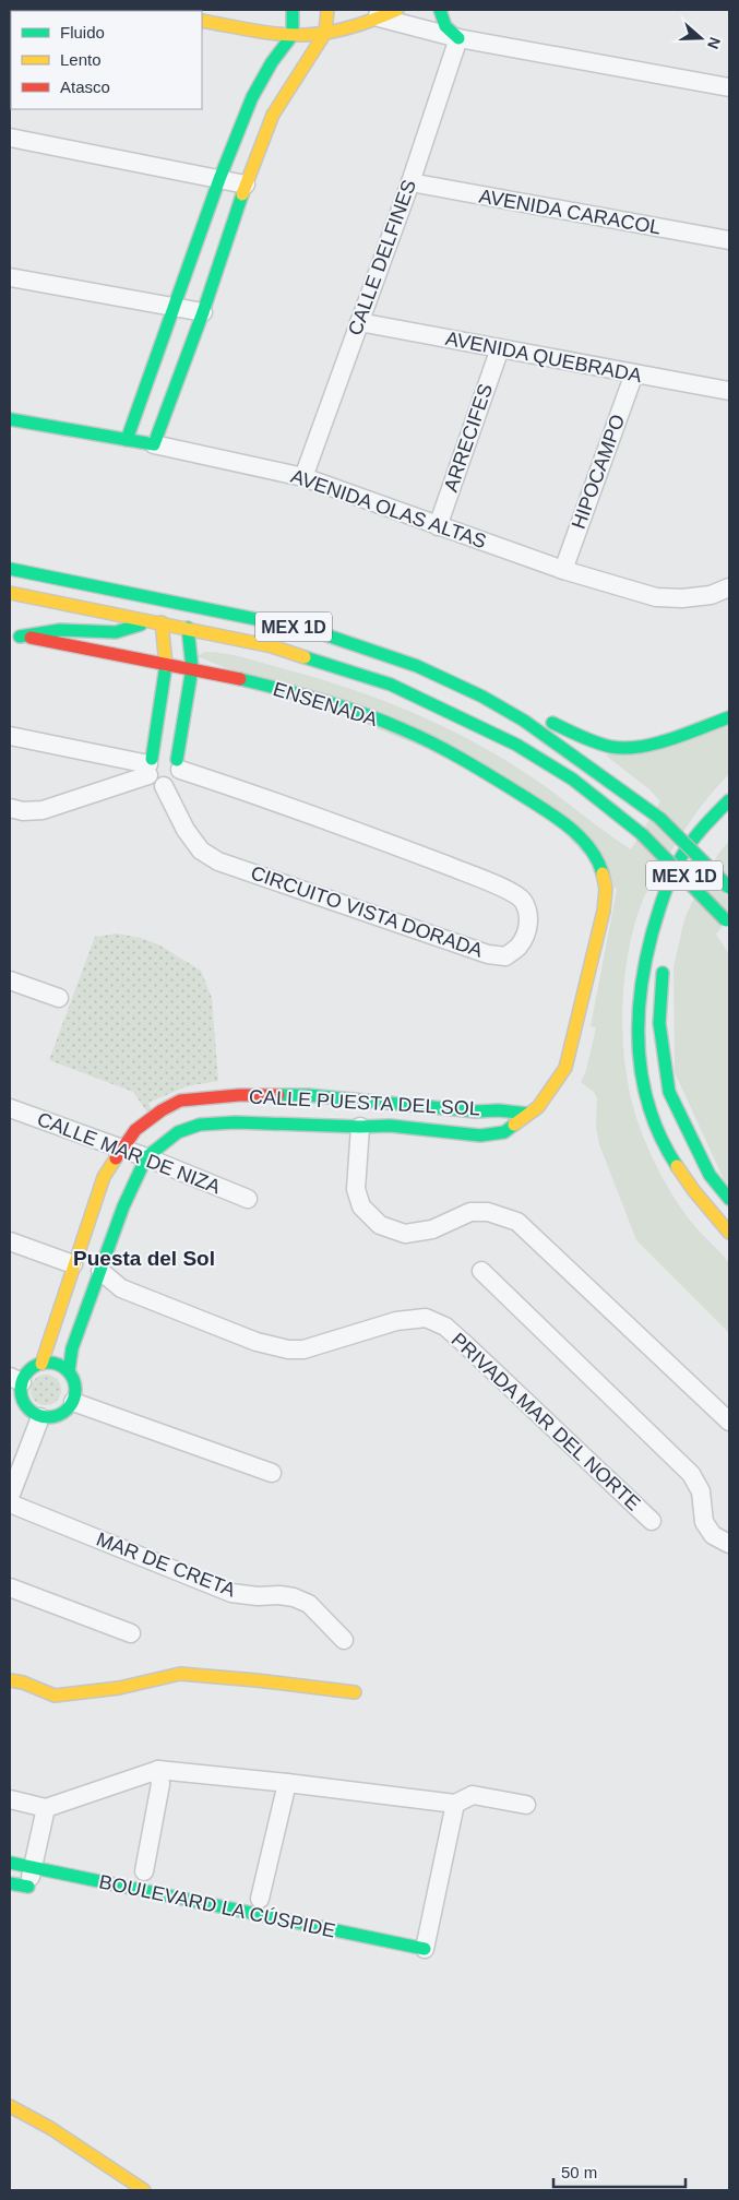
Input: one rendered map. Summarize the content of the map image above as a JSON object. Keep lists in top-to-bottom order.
{
  "streets": {
    "main road": [
      "AVENIDA OLAS ALTAS",
      "MEX 1D",
      "ENSENADA",
      "CALLE PUESTA DEL SOL",
      "BOULEVARD LA CÚSPIDE"
    ],
    "street": [
      "AVENIDA CARACOL",
      "CALLE DELFINES",
      "AVENIDA QUEBRADA",
      "ARRECIFES",
      "HIPOCAMPO",
      "CIRCUITO VISTA DORADA",
      "CALLE MAR DE NIZA",
      "PRIVADA MAR DEL NORTE",
      "MAR DE CRETA"
    ]
  },
  "crossings": [
    ["AVENIDA CARACOL", "CALLE DELFINES"],
    ["CALLE DELFINES", "AVENIDA QUEBRADA"],
    ["CALLE DELFINES", "AVENIDA OLAS ALTAS"],
    ["AVENIDA QUEBRADA", "ARRECIFES"],
    ["AVENIDA QUEBRADA", "HIPOCAMPO"],
    ["ARRECIFES", "AVENIDA OLAS ALTAS"],
    ["HIPOCAMPO", "AVENIDA OLAS ALTAS"],
    ["ENSENADA", "CALLE PUESTA DEL SOL"],
    ["CALLE PUESTA DEL SOL", "CALLE MAR DE NIZA"],
    ["CALLE PUESTA DEL SOL", "PRIVADA MAR DEL NORTE"]
  ],
  "districts": ["Puesta del Sol"],
  "legend": ["Fluido", "Lento", "Atasco"],
  "scale_bar": "50 m",
  "north": "right"
}
